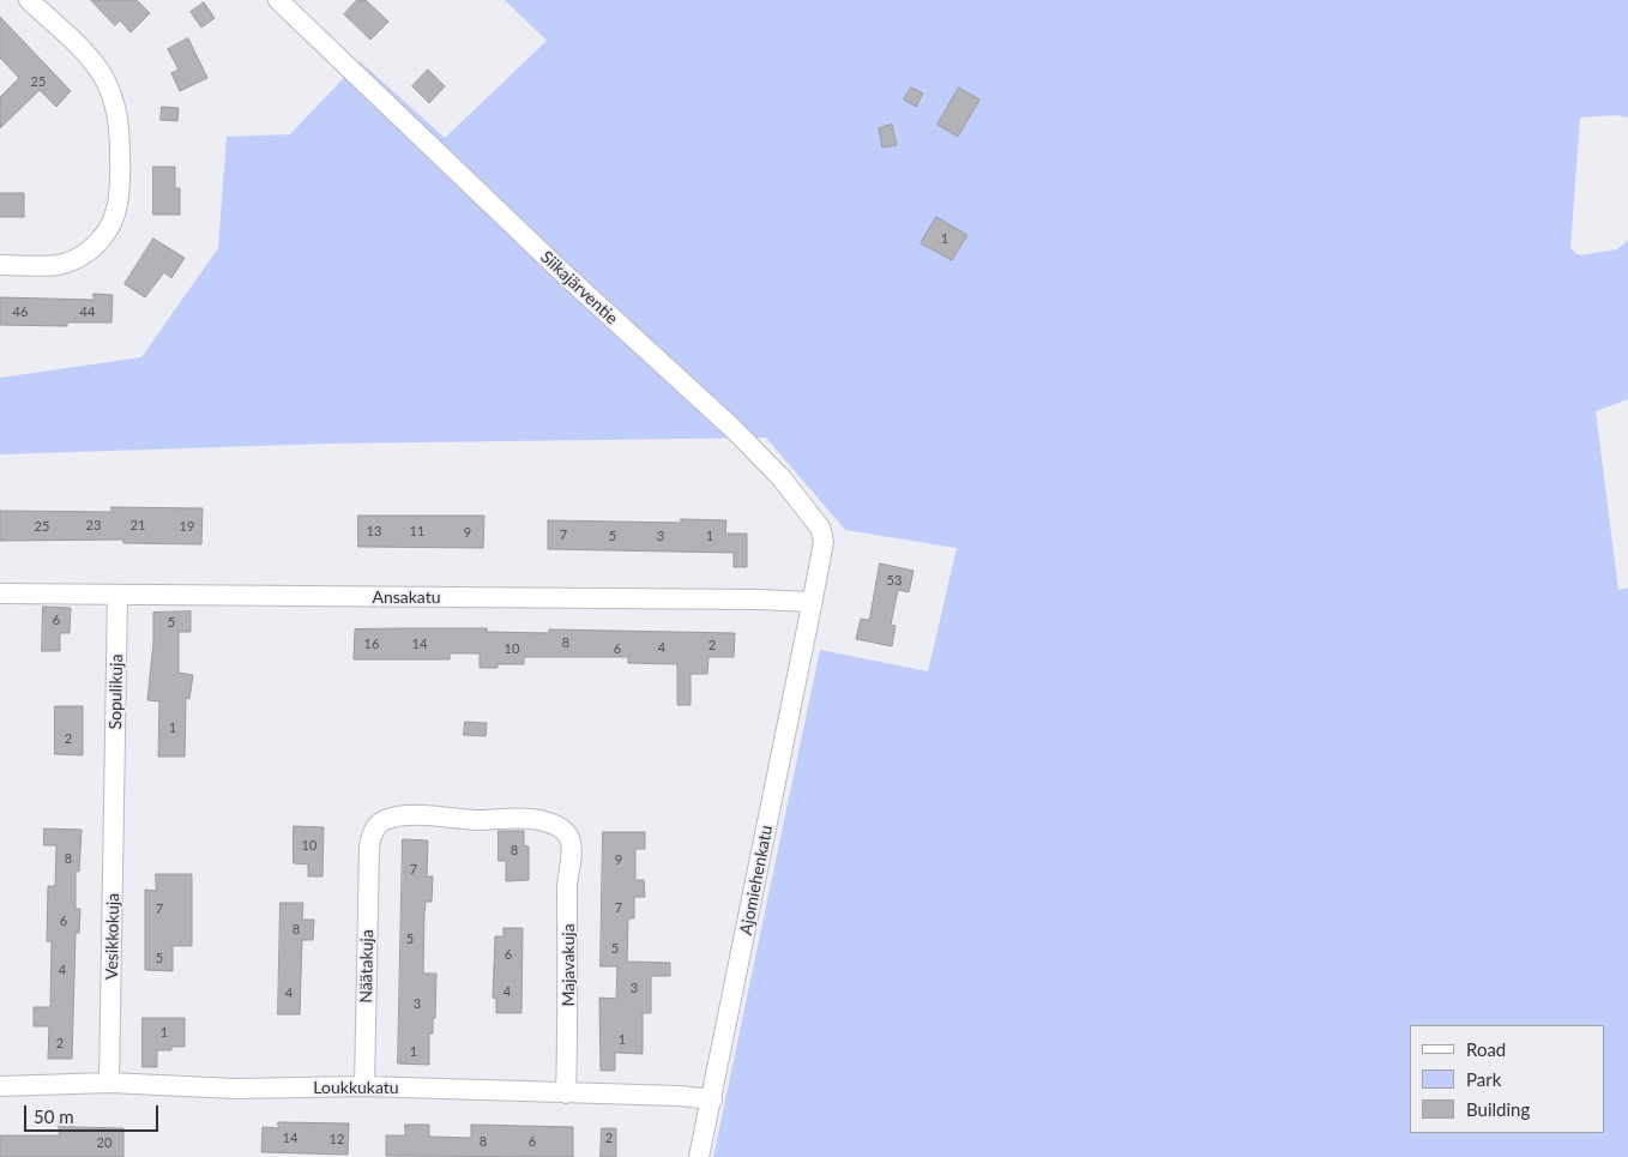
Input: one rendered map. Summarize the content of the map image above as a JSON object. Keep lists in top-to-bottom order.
{
  "streets": {
    "street": [
      "Siikajärventie",
      "Ansakatu",
      "Sopulikuja",
      "Ajomiehenkatu",
      "Vesikkokuja",
      "Majavakuja",
      "Näätakuja",
      "Loukkukatu"
    ]
  },
  "crossings": [
    ["Siikajärventie", "Ansakatu"],
    ["Siikajärventie", "Ajomiehenkatu"],
    ["Ansakatu", "Sopulikuja"],
    ["Ansakatu", "Ajomiehenkatu"],
    ["Sopulikuja", "Vesikkokuja"],
    ["Ajomiehenkatu", "Loukkukatu"],
    ["Vesikkokuja", "Loukkukatu"],
    ["Majavakuja", "Näätakuja"],
    ["Majavakuja", "Loukkukatu"],
    ["Näätakuja", "Loukkukatu"]
  ],
  "house_numbers": [
    "25",
    "1",
    "46",
    "44",
    "23",
    "21",
    "25",
    "19",
    "13",
    "11",
    "9",
    "7",
    "5",
    "3",
    "1",
    "53",
    "6",
    "5",
    "8",
    "16",
    "14",
    "2",
    "4",
    "10",
    "6",
    "1",
    "2",
    "10",
    "8",
    "8",
    "9",
    "7",
    "7",
    "7",
    "6",
    "8",
    "5",
    "5",
    "6",
    "5",
    "4",
    "3",
    "4",
    "4",
    "3",
    "1",
    "1",
    "2",
    "1",
    "14",
    "2",
    "12",
    "8",
    "6",
    "20"
  ],
  "legend": ["Road", "Park", "Building"],
  "scale_bar": "50 m"
}
